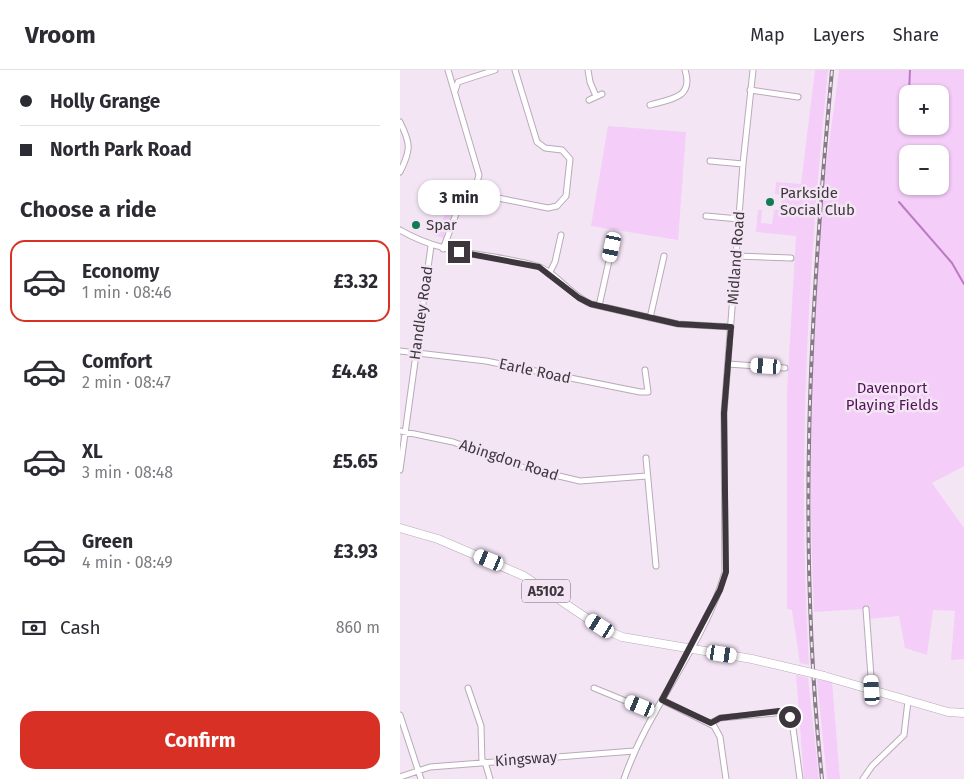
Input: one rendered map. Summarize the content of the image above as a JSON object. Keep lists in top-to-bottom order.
{
  "streets": {
    "main road": ["A5102"],
    "street": [
      "Midland Road",
      "Handley Road",
      "Earle Road",
      "Abingdon Road",
      "Kingsway"
    ]
  },
  "crossings": [
    ["Midland Road", "A5102"],
    ["Midland Road", "Kingsway"],
    ["Handley Road", "Earle Road"],
    ["Handley Road", "Abingdon Road"]
  ],
  "parks": ["Davenport Playing Fields"],
  "places": ["Parkside Social Club", "Spar"],
  "page": {
    "header": "Vroom",
    "nav": ["Map", "Layers", "Share"],
    "banner": ["Holly Grange", "North Park Road"],
    "map_buttons": ["+", "−"],
    "heading": "Choose a ride",
    "bubble": "3 min",
    "list": [
      {
        "name": "Economy",
        "note": "1 min · 08:46",
        "value": "£3.32"
      },
      {
        "name": "Comfort",
        "note": "2 min · 08:47",
        "value": "£4.48"
      },
      {
        "name": "XL",
        "note": "3 min · 08:48",
        "value": "£5.65"
      },
      {
        "name": "Green",
        "note": "4 min · 08:49",
        "value": "£3.93"
      }
    ],
    "pay": ["Cash", "860 m"],
    "buttons": "Confirm"
  }
}
